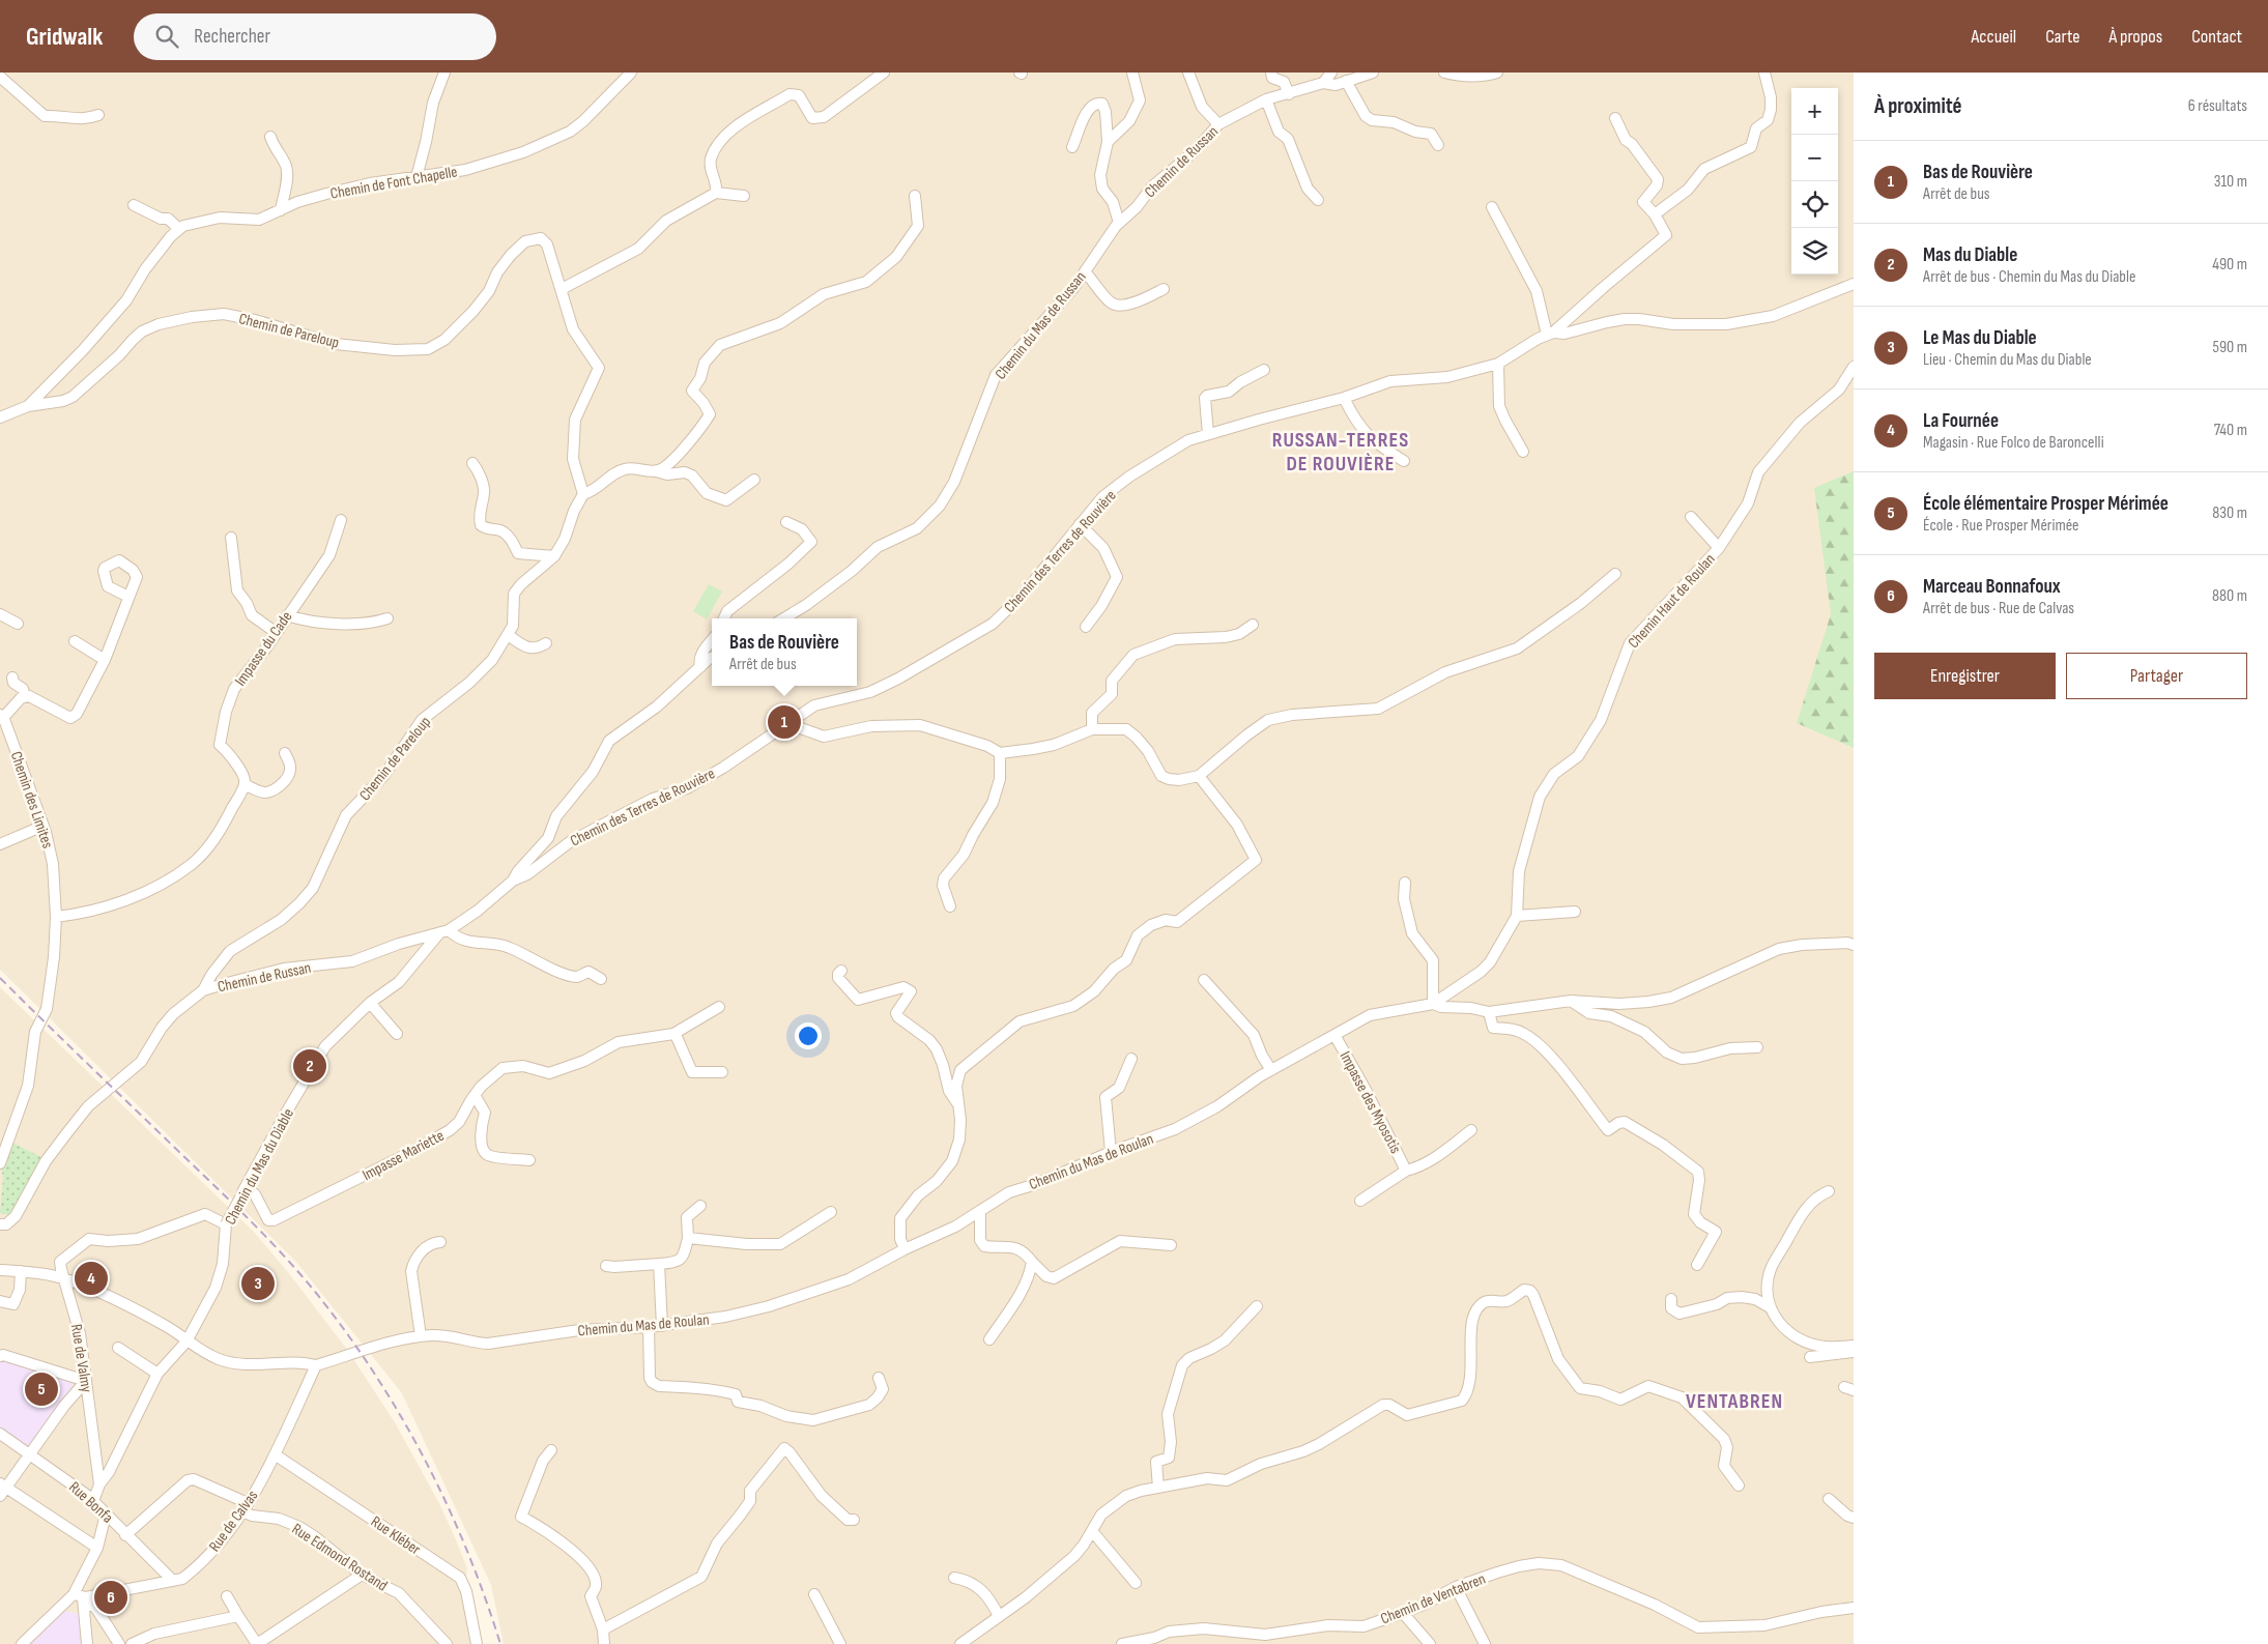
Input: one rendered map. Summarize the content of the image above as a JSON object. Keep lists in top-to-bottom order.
{
  "streets": {
    "street": [
      "Chemin de Russan",
      "Chemin de Font Chapelle",
      "Chemin du Mas de Russan",
      "Chemin de Pareloup",
      "Chemin des Terres de Rouvière",
      "Chemin Haut de Roulan",
      "Impasse du Cade",
      "Chemin des Limites",
      "Impasse des Myosotis",
      "Impasse Mariette",
      "Chemin du Mas de Roulan",
      "Chemin du Mas du Diable",
      "Rue de Valmy",
      "Rue Bonfa",
      "Rue de Calvas",
      "Rue Kléber",
      "Rue Edmond Rostand",
      "Chemin de Ventabren"
    ]
  },
  "crossings": [
    ["Chemin de Russan", "Chemin du Mas de Russan"],
    ["Chemin de Russan", "Chemin de Pareloup"],
    ["Chemin de Russan", "Chemin du Mas du Diable"],
    ["Chemin Haut de Roulan", "Chemin du Mas de Roulan"],
    ["Impasse des Myosotis", "Chemin du Mas de Roulan"],
    ["Impasse Mariette", "Chemin du Mas du Diable"],
    ["Chemin du Mas de Roulan", "Rue de Calvas"],
    ["Chemin du Mas du Diable", "Rue de Valmy"],
    ["Rue de Valmy", "Rue Bonfa"],
    ["Rue Bonfa", "Rue de Calvas"],
    ["Rue Bonfa", "Rue Edmond Rostand"],
    ["Rue de Calvas", "Rue Kléber"],
    ["Rue de Calvas", "Rue Edmond Rostand"]
  ],
  "districts": ["RUSSAN-TERRES DE ROUVIÈRE", "VENTABREN"],
  "page": {
    "header": "Gridwalk",
    "search": "Rechercher",
    "nav": [
      "Accueil",
      "Carte",
      "À propos",
      "Contact"
    ],
    "heading": ["À proximité", "6 résultats"],
    "map_buttons": ["+", "−"],
    "list": [
      {
        "mark": "1",
        "name": "Bas de Rouvière",
        "note": "Arrêt de bus",
        "value": "310 m"
      },
      {
        "mark": "2",
        "name": "Mas du Diable",
        "note": "Arrêt de bus · Chemin du Mas du Diable",
        "value": "490 m"
      },
      {
        "mark": "3",
        "name": "Le Mas du Diable",
        "note": "Lieu · Chemin du Mas du Diable",
        "value": "590 m"
      },
      {
        "mark": "4",
        "name": "La Fournée",
        "note": "Magasin · Rue Folco de Baroncelli",
        "value": "740 m"
      },
      {
        "mark": "5",
        "name": "École élémentaire Prosper Mérimée",
        "note": "École · Rue Prosper Mérimée",
        "value": "830 m"
      },
      {
        "mark": "6",
        "name": "Marceau Bonnafoux",
        "note": "Arrêt de bus · Rue de Calvas",
        "value": "880 m"
      }
    ],
    "popup": ["Bas de Rouvière", "Arrêt de bus"],
    "buttons": ["Enregistrer", "Partager"],
    "pins": [
      "1",
      "2",
      "4",
      "3",
      "5",
      "6"
    ]
  }
}
